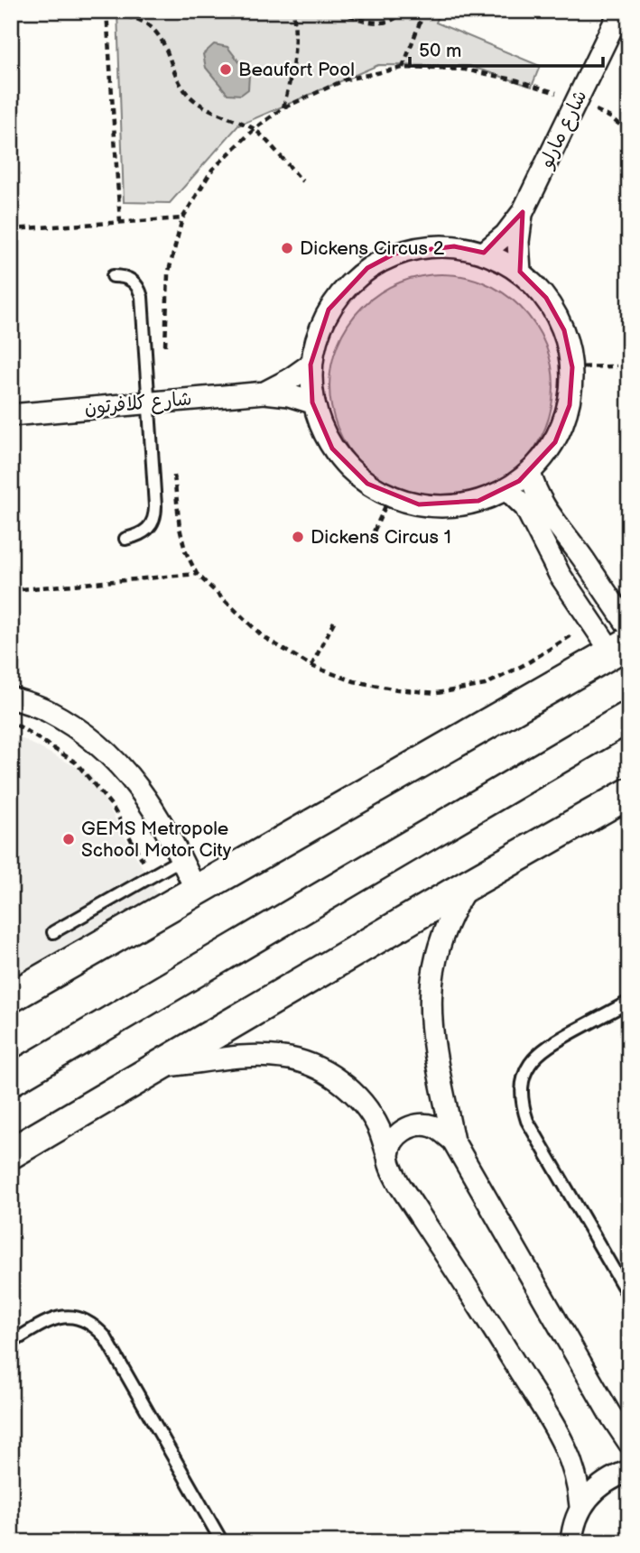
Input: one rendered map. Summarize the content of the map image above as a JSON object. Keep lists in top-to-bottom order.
{
  "streets": {
    "street": ["شارع مارلو", "شارع كلافرتون"]
  },
  "places": [
    "Beaufort Pool",
    "Dickens Circus 2",
    "Dickens Circus 1",
    "GEMS Metropole School Motor City"
  ],
  "scale_bar": "50 m"
}
